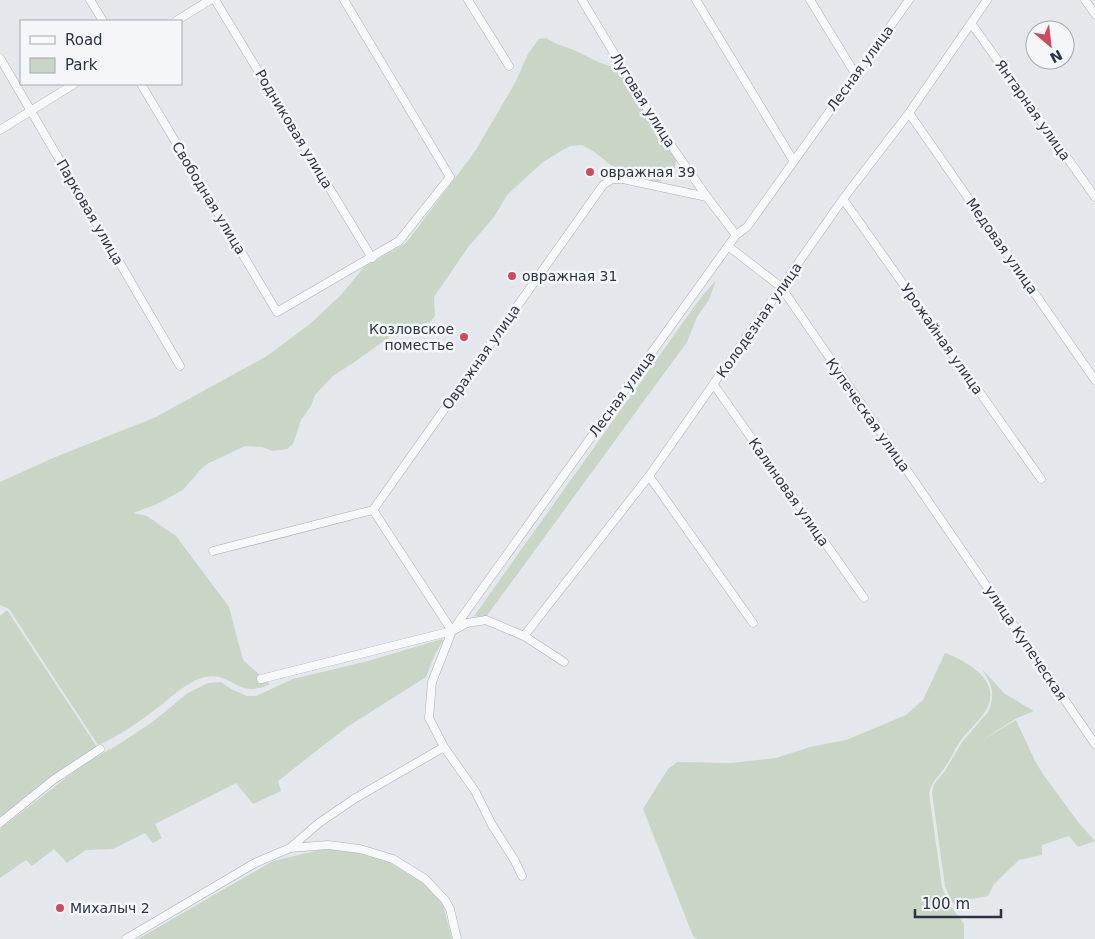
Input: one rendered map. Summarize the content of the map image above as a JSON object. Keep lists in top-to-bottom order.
{
  "streets": {
    "street": [
      "Лесная улица",
      "Луговая улица",
      "Янтарная улица",
      "Родниковая улица",
      "Свободная улица",
      "Парковая улица",
      "Медовая улица",
      "Колодезная улица",
      "Урожайная улица",
      "Овражная улица",
      "Купеческая улица",
      "Калиновая улица",
      "улица Купеческая"
    ]
  },
  "crossings": [
    ["Лесная улица", "Купеческая улица"],
    ["Луговая улица", "Овражная улица"],
    ["Янтарная улица", "Колодезная улица"],
    ["Родниковая улица", "Свободная улица"],
    ["Медовая улица", "Колодезная улица"],
    ["Колодезная улица", "Урожайная улица"],
    ["Колодезная улица", "Купеческая улица"],
    ["Колодезная улица", "Калиновая улица"],
    ["Купеческая улица", "улица Купеческая"]
  ],
  "places": [
    "овражная 39",
    "овражная 31",
    "Козловское поместье",
    "Михалыч 2"
  ],
  "legend": ["Road", "Park"],
  "scale_bar": "100 m",
  "north": "bottom right"
}
